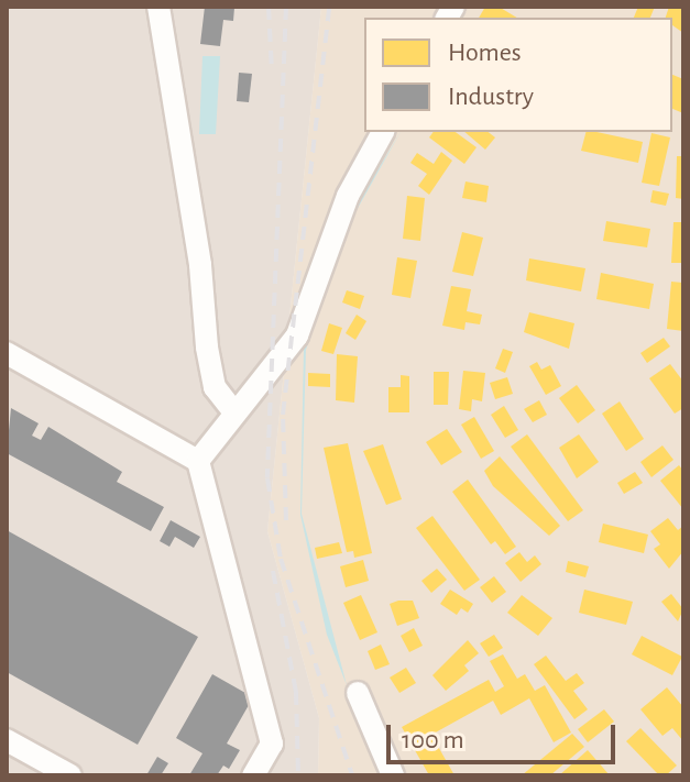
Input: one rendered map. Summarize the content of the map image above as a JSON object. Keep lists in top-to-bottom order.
{
  "legend": ["Homes", "Industry"],
  "scale_bar": "100 m"
}
